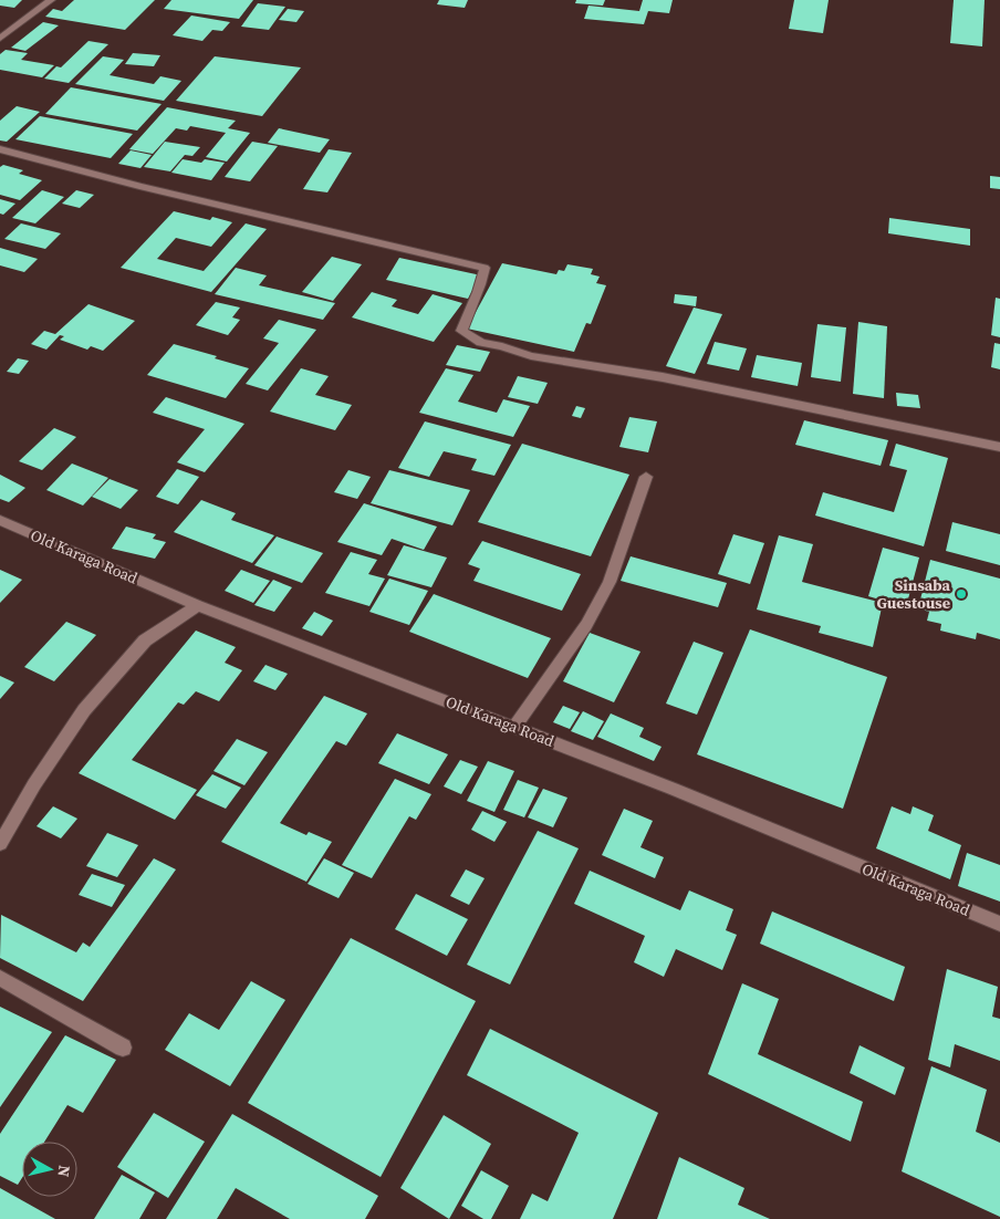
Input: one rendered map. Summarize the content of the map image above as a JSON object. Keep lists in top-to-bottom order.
{
  "streets": {
    "street": ["Old Karaga Road"]
  },
  "places": ["Sinsaba Guestouse"],
  "north": "right"
}
